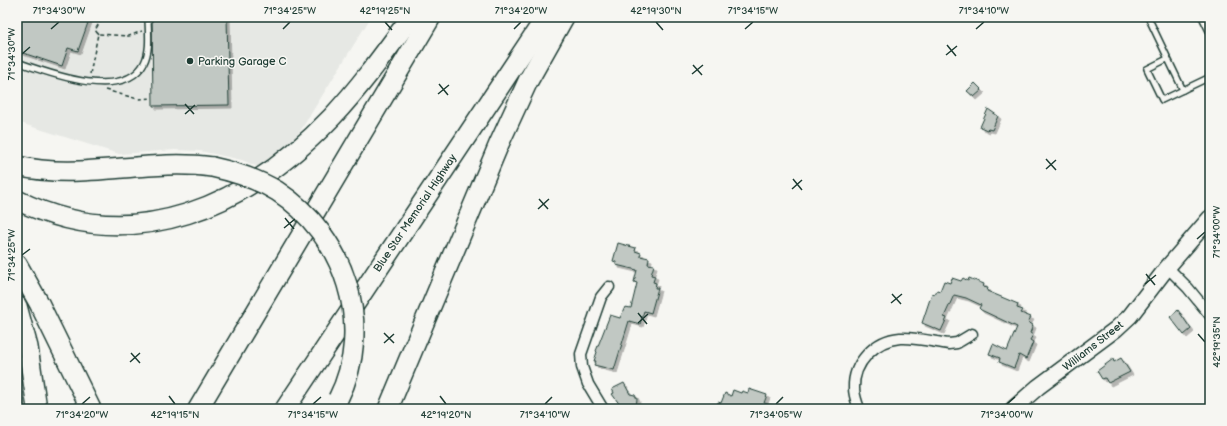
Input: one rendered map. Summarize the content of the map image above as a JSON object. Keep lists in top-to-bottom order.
{
  "streets": {
    "highway": ["Blue Star Memorial Highway"],
    "street": ["Williams Street"]
  },
  "places": ["Parking Garage C"],
  "coordinates": [
    "71°34'30\"W",
    "71°34'25\"W",
    "42°19'25\"N",
    "71°34'20\"W",
    "42°19'30\"N",
    "71°34'15\"W",
    "71°34'10\"W",
    "71°34'00\"W",
    "42°19'35\"N",
    "42°19'15\"N",
    "42°19'20\"N",
    "71°34'05\"W"
  ]
}
